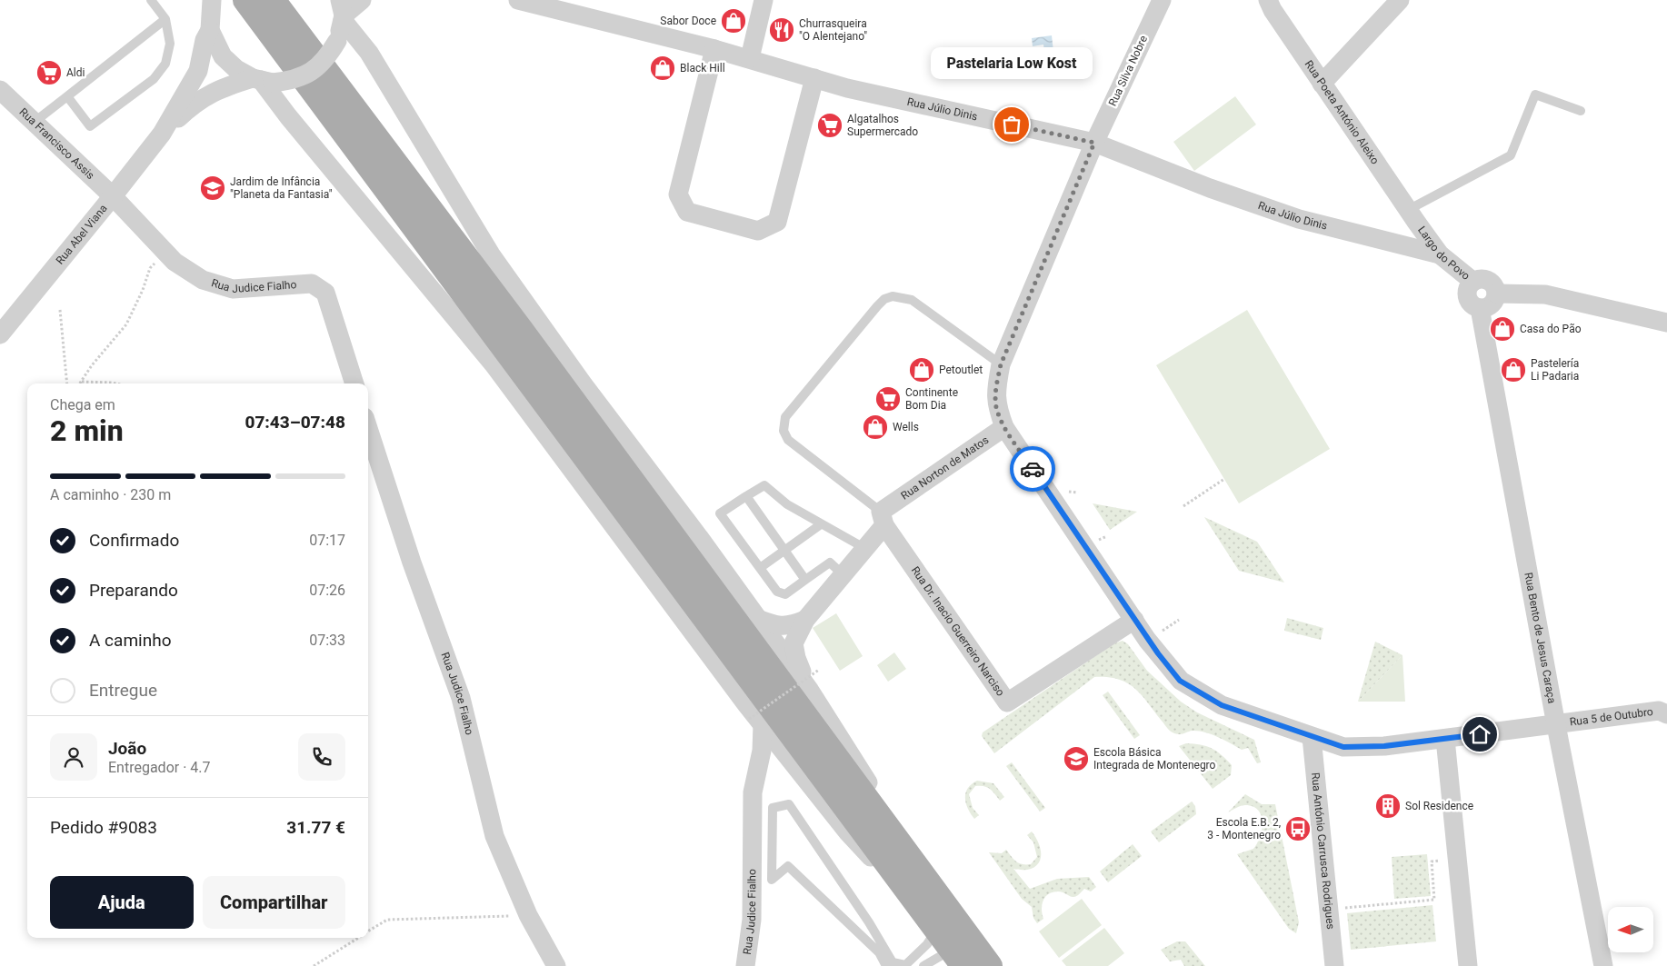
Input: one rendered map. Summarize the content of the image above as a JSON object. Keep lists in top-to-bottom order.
{
  "streets": {
    "street": [
      "Rua Silva Nobre",
      "Rua Júlio Dinis",
      "Rua Poeta António Aleixo",
      "Rua Francisco Assis",
      "Rua Abel Viana",
      "Largo do Povo",
      "Rua Judice Fialho",
      "Rua Norton de Matos",
      "Rua Dr. Inacio Guerreiro Narciso",
      "Rua Bento de Jesus Caraça",
      "Rua 5 de Outubro",
      "Rua António Carrusca Rodrigues"
    ]
  },
  "crossings": [
    ["Rua Silva Nobre", "Rua Júlio Dinis"],
    ["Rua Júlio Dinis", "Largo do Povo"],
    ["Rua Poeta António Aleixo", "Largo do Povo"],
    ["Rua Francisco Assis", "Rua Abel Viana"],
    ["Rua Francisco Assis", "Rua Judice Fialho"],
    ["Rua Abel Viana", "Rua Judice Fialho"],
    ["Largo do Povo", "Rua Bento de Jesus Caraça"],
    ["Rua Norton de Matos", "Rua Dr. Inacio Guerreiro Narciso"],
    ["Rua Norton de Matos", "Rua 5 de Outubro"],
    ["Rua Dr. Inacio Guerreiro Narciso", "Rua 5 de Outubro"],
    ["Rua Bento de Jesus Caraça", "Rua 5 de Outubro"],
    ["Rua 5 de Outubro", "Rua António Carrusca Rodrigues"]
  ],
  "places": {
    "shop": [
      "Sabor Doce",
      "Black Hill",
      "Casa do Pão",
      "Petoutlet",
      "Pastelería Li Padaria",
      "Wells"
    ],
    "restaurant": ["Churrasqueira \"O Alentejano\""],
    "supermarket": ["Aldi", "Algatalhos Supermercado", "Continente Bom Dia"],
    "other": ["Pastelaria Low Kost"],
    "school or university": ["Jardim de Infância \"Planeta da Fantasia\"", "Escola Básica Integrada de Montenegro"],
    "building": ["Sol Residence"],
    "bus stop": ["Escola E.B. 2, 3 - Montenegro"]
  },
  "north": "left",
  "page": {
    "bubble": "Pastelaria Low Kost",
    "heading": ["2 min", "Chega em", "07:43–07:48"],
    "panel": [
      "João",
      "Entregador · 4.7",
      "Pedido #9083",
      "31.77 €"
    ],
    "bar": "A caminho · 230 m",
    "list": [
      ["Confirmado", "07:17"],
      ["Preparando", "07:26"],
      ["A caminho", "07:33"],
      "Entregue"
    ],
    "buttons": ["Ajuda", "Compartilhar"]
  }
}
